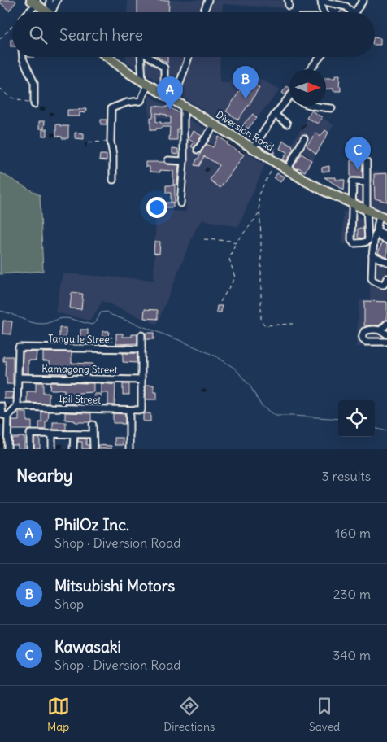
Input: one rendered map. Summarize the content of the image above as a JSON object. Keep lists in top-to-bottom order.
{
  "streets": {
    "highway": ["Diversion Road"],
    "street": ["Tanguile Street", "Kamagong Street", "Ipil Street"]
  },
  "crossings": [
    ["Tanguile Street", "Kamagong Street"],
    ["Kamagong Street", "Ipil Street"]
  ],
  "north": "right",
  "page": {
    "search": "Search here",
    "pins": ["B", "A", "C"],
    "heading": ["Nearby", "3 results"],
    "list": [
      {
        "mark": "A",
        "name": "PhilOz Inc.",
        "note": "Shop · Diversion Road",
        "value": "160 m"
      },
      {
        "mark": "B",
        "name": "Mitsubishi Motors",
        "note": "Shop",
        "value": "230 m"
      },
      {
        "mark": "C",
        "name": "Kawasaki",
        "note": "Shop · Diversion Road",
        "value": "340 m"
      }
    ],
    "nav": ["Map", "Directions", "Saved"]
  }
}
